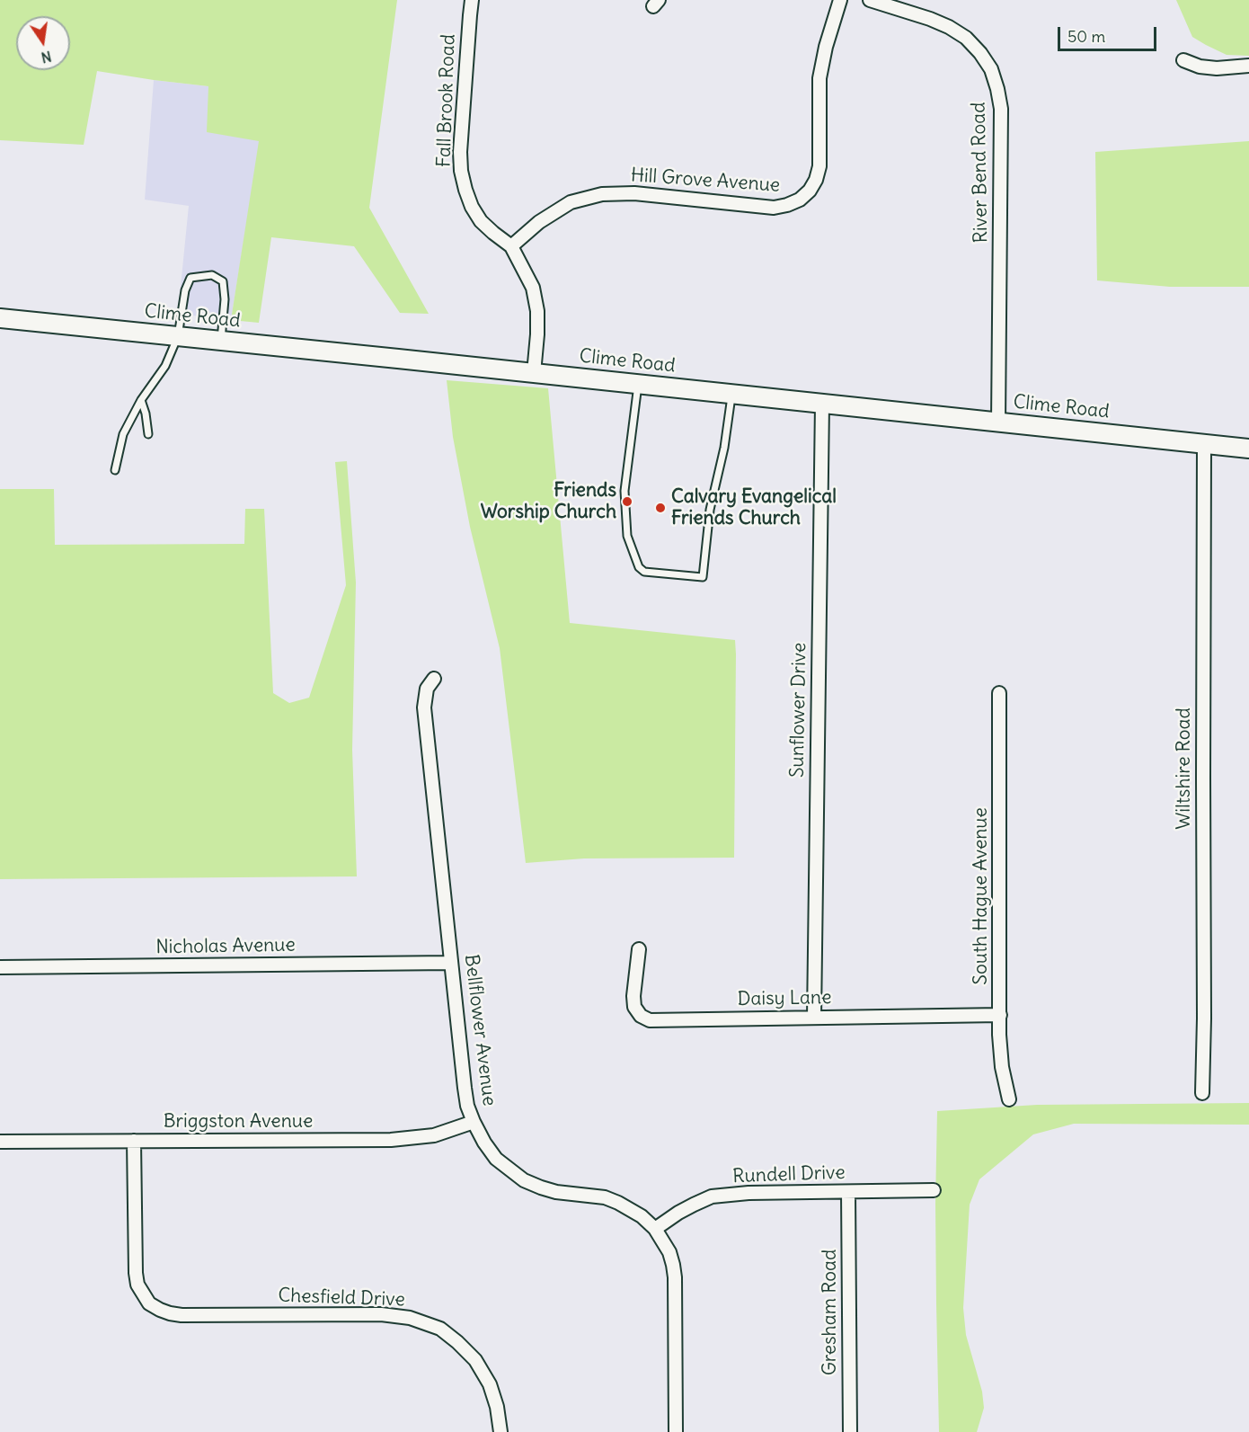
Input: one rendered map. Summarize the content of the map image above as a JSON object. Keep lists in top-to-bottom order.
{
  "streets": {
    "main road": ["Clime Road"],
    "street": [
      "Fall Brook Road",
      "River Bend Road",
      "Hill Grove Avenue",
      "Sunflower Drive",
      "Wiltshire Road",
      "South Hague Avenue",
      "Nicholas Avenue",
      "Daisy Lane",
      "Bellflower Avenue",
      "Briggston Avenue",
      "Rundell Drive",
      "Chesfield Drive",
      "Gresham Road"
    ]
  },
  "crossings": [
    ["Fall Brook Road", "Hill Grove Avenue"],
    ["Fall Brook Road", "Clime Road"],
    ["River Bend Road", "Clime Road"],
    ["Clime Road", "Sunflower Drive"],
    ["Clime Road", "Wiltshire Road"],
    ["Sunflower Drive", "Daisy Lane"],
    ["South Hague Avenue", "Daisy Lane"],
    ["Nicholas Avenue", "Bellflower Avenue"],
    ["Bellflower Avenue", "Briggston Avenue"],
    ["Bellflower Avenue", "Rundell Drive"],
    ["Briggston Avenue", "Chesfield Drive"],
    ["Rundell Drive", "Gresham Road"]
  ],
  "places": ["Friends Worship Church", "Calvary Evangelical Friends Church"],
  "scale_bar": "50 m",
  "north": "bottom"
}
